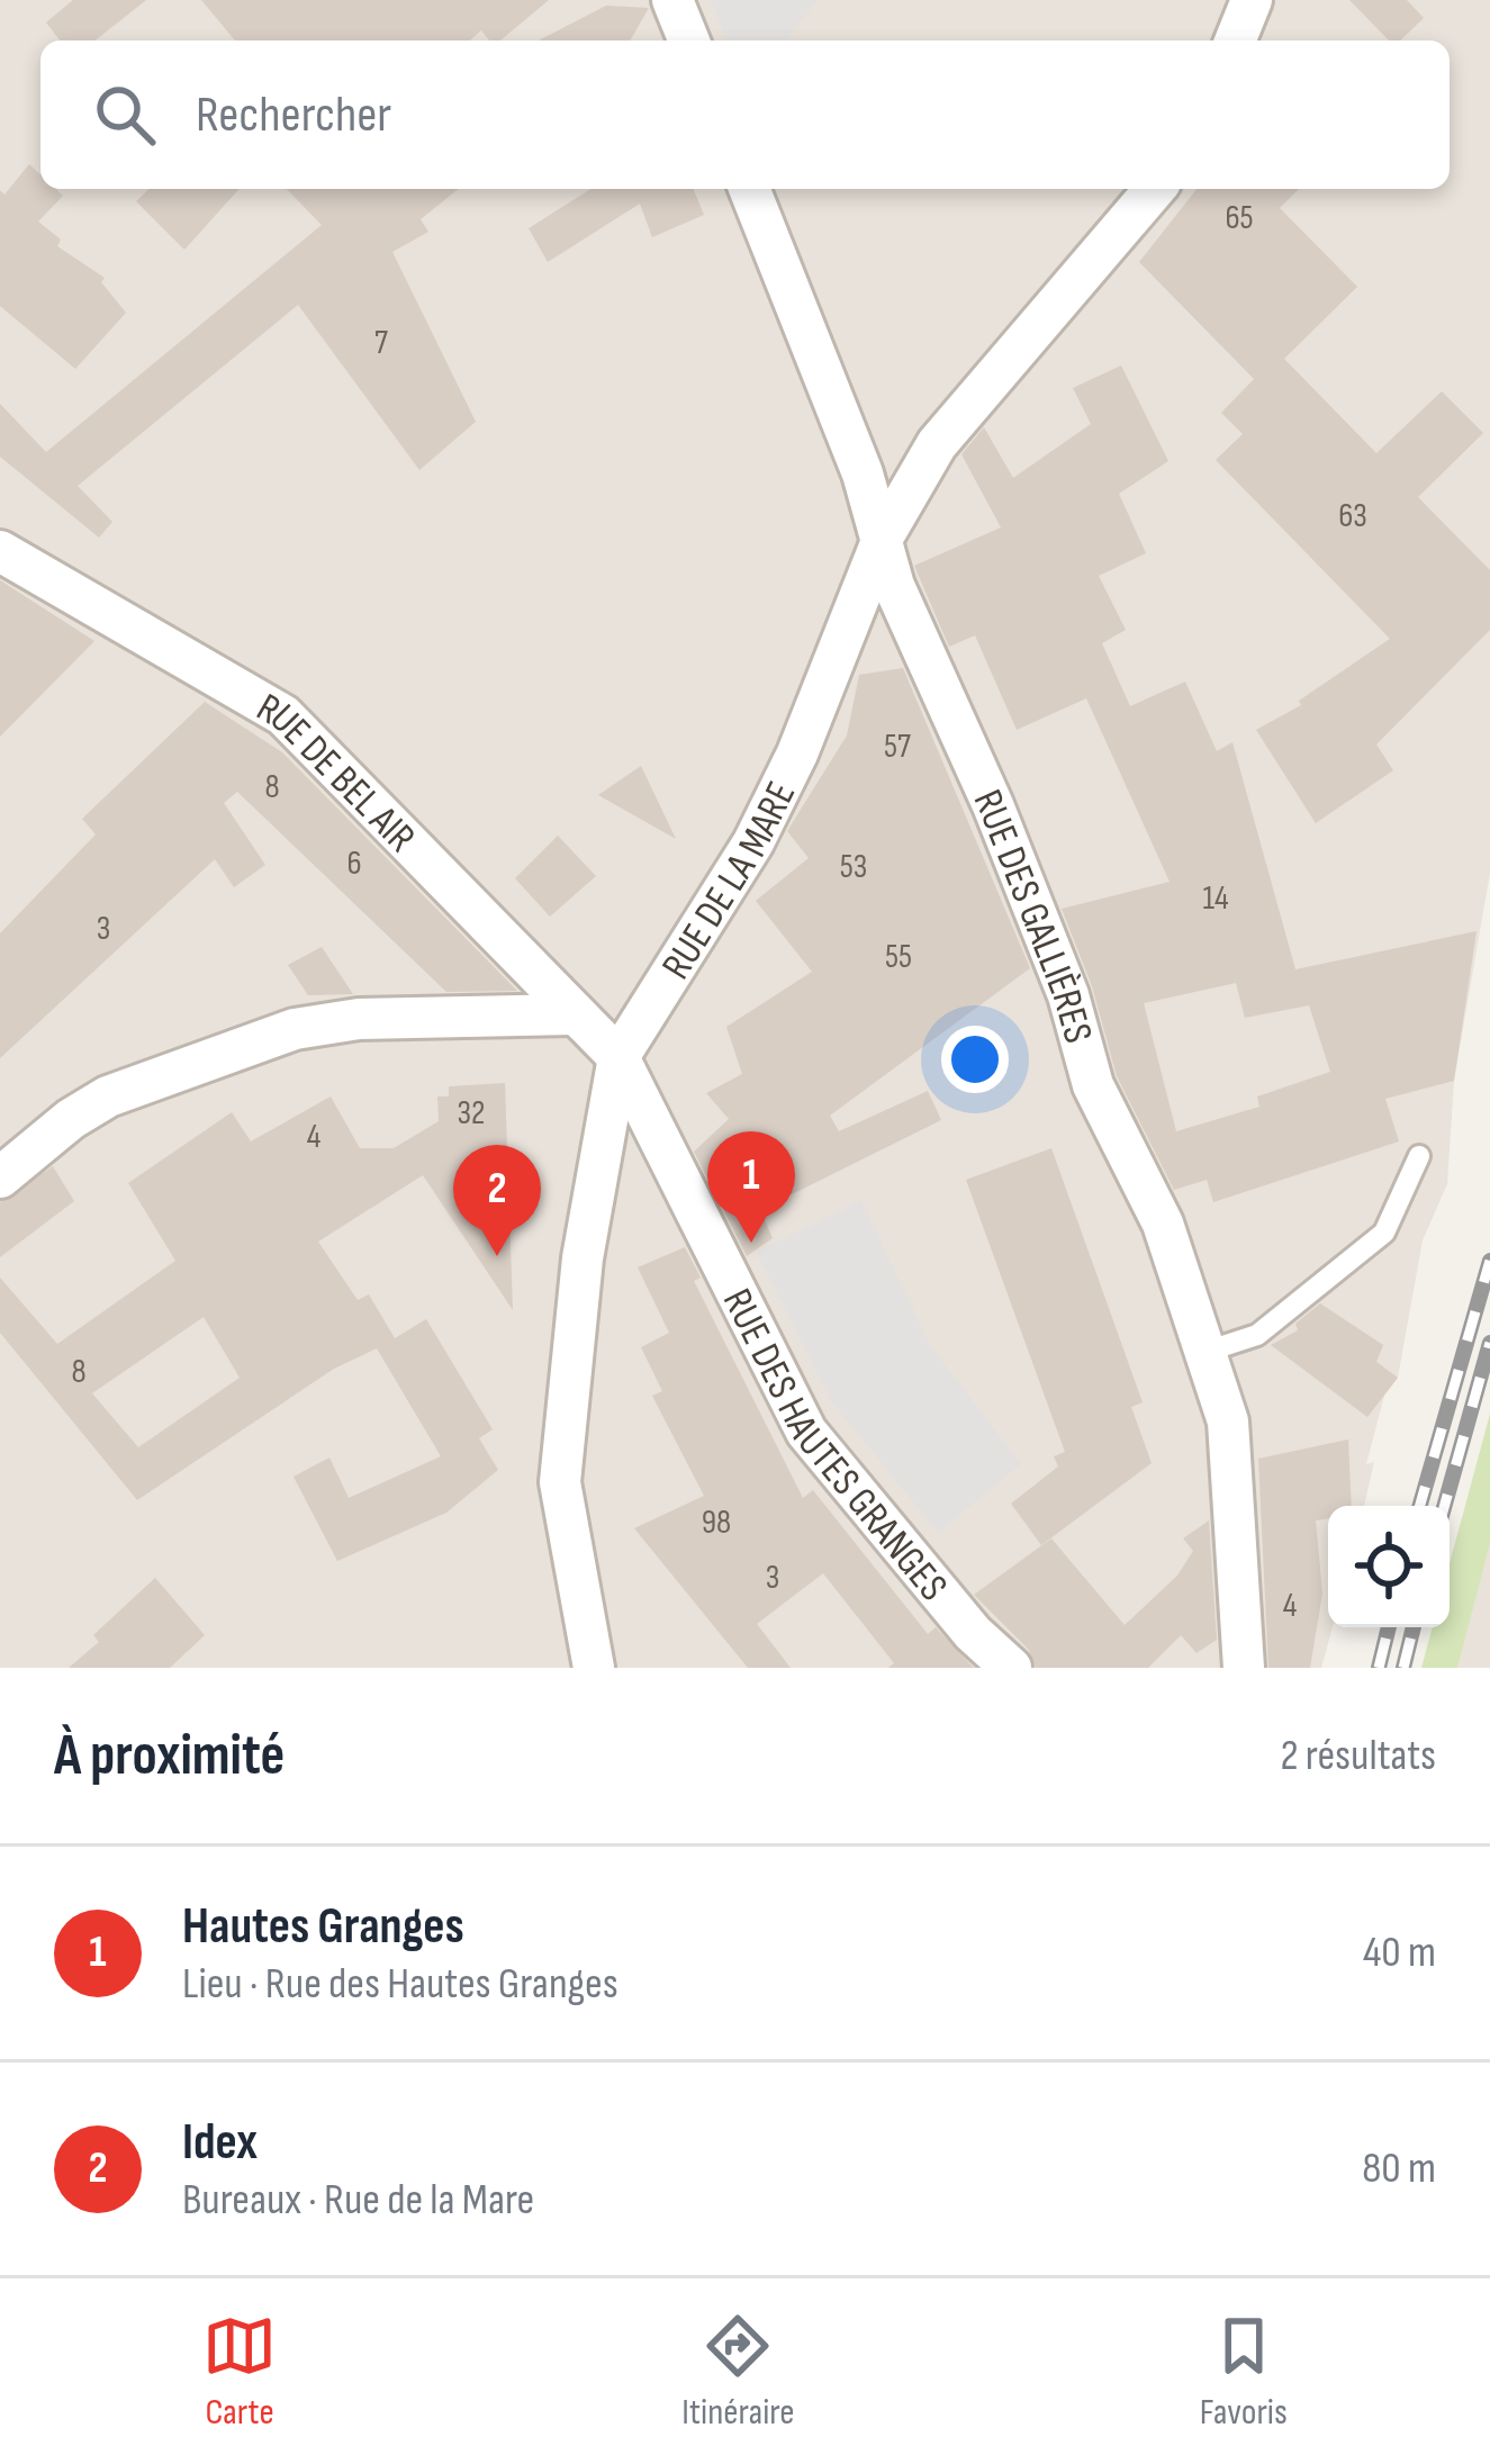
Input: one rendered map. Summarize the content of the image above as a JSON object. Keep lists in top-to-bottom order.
{
  "streets": {
    "street": [
      "RUE DE BEL AIR",
      "RUE DE LA MARE",
      "RUE DES GALLIÈRES",
      "RUE DES HAUTES GRANGES"
    ]
  },
  "crossings": [
    ["RUE DE BEL AIR", "RUE DE LA MARE"],
    ["RUE DE BEL AIR", "RUE DES HAUTES GRANGES"],
    ["RUE DE LA MARE", "RUE DES GALLIÈRES"],
    ["RUE DE LA MARE", "RUE DES HAUTES GRANGES"]
  ],
  "house_numbers": [
    "65",
    "7",
    "63",
    "57",
    "8",
    "6",
    "53",
    "14",
    "3",
    "55",
    "32",
    "4",
    "8",
    "98",
    "3",
    "4"
  ],
  "page": {
    "search": "Rechercher",
    "pins": ["1", "2"],
    "heading": ["À proximité", "2 résultats"],
    "list": [
      {
        "mark": "1",
        "name": "Hautes Granges",
        "note": "Lieu · Rue des Hautes Granges",
        "value": "40 m"
      },
      {
        "mark": "2",
        "name": "Idex",
        "note": "Bureaux · Rue de la Mare",
        "value": "80 m"
      }
    ],
    "nav": ["Carte", "Itinéraire", "Favoris"]
  }
}
